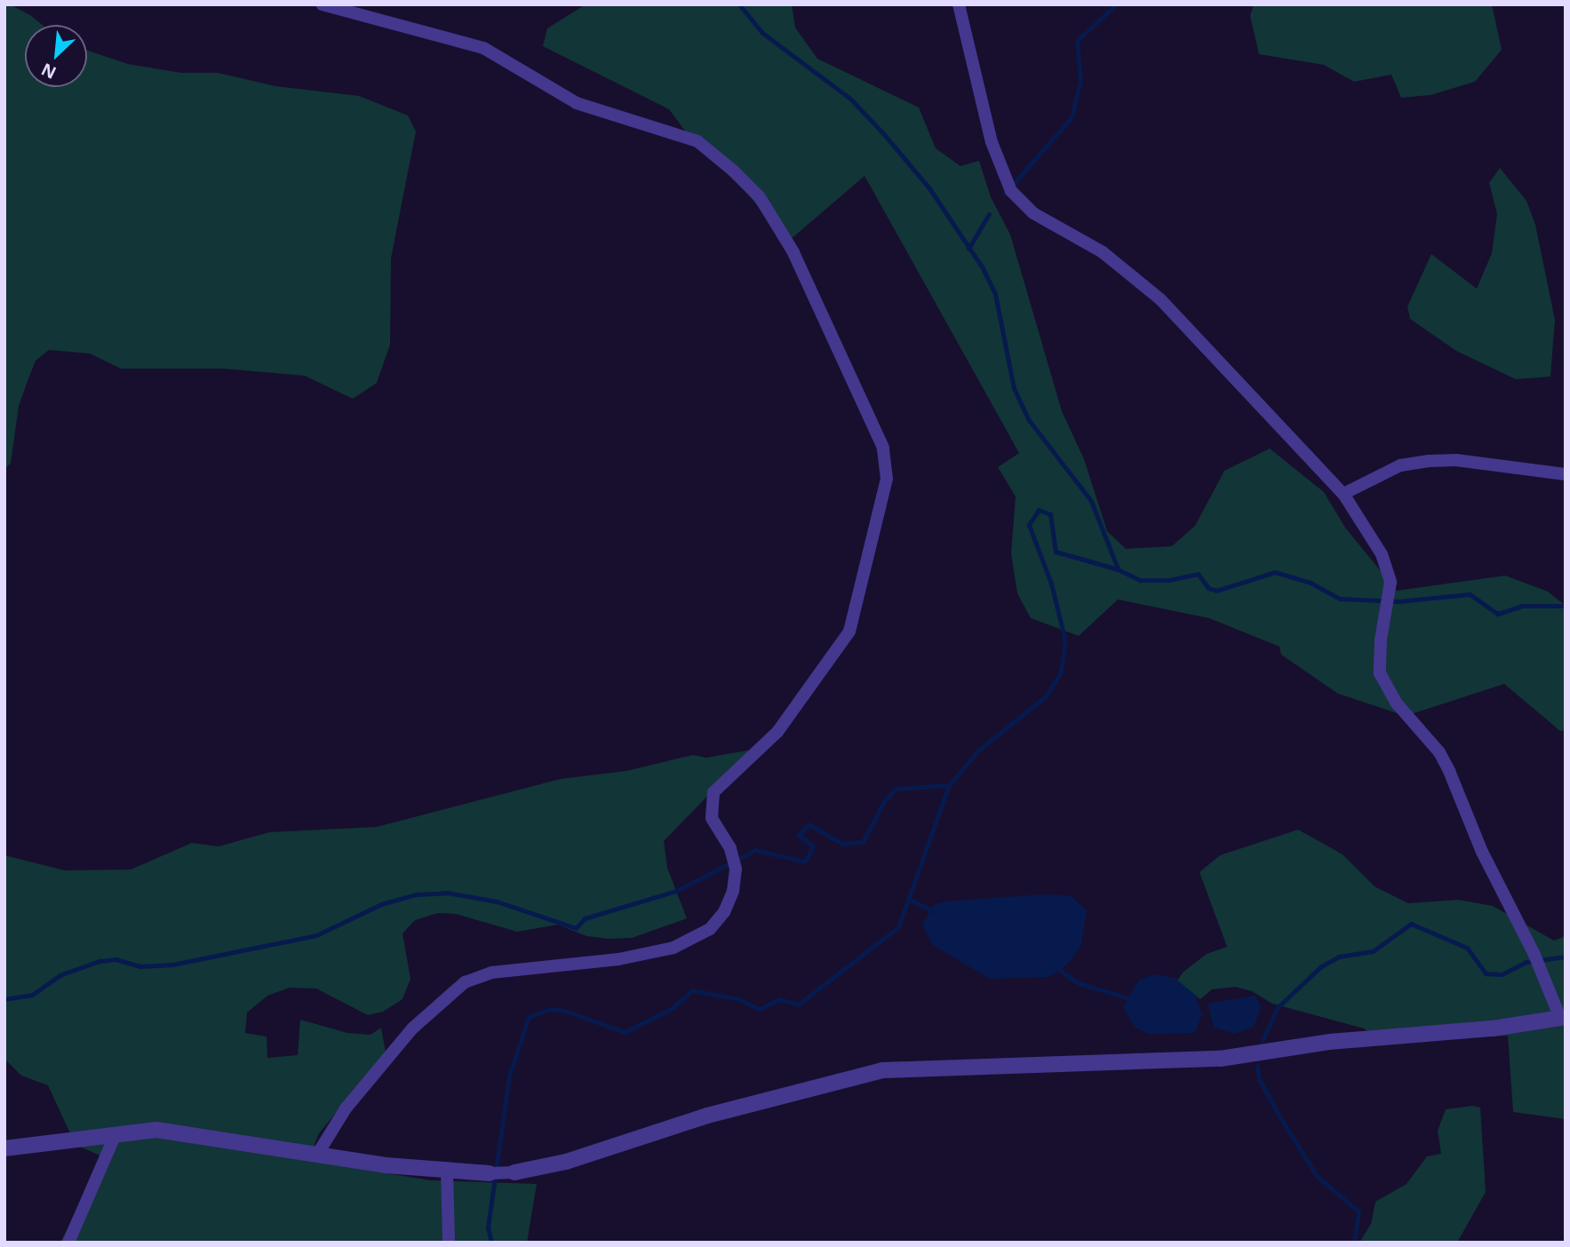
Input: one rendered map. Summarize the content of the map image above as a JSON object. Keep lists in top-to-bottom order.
{
  "north": "bottom left"
}
